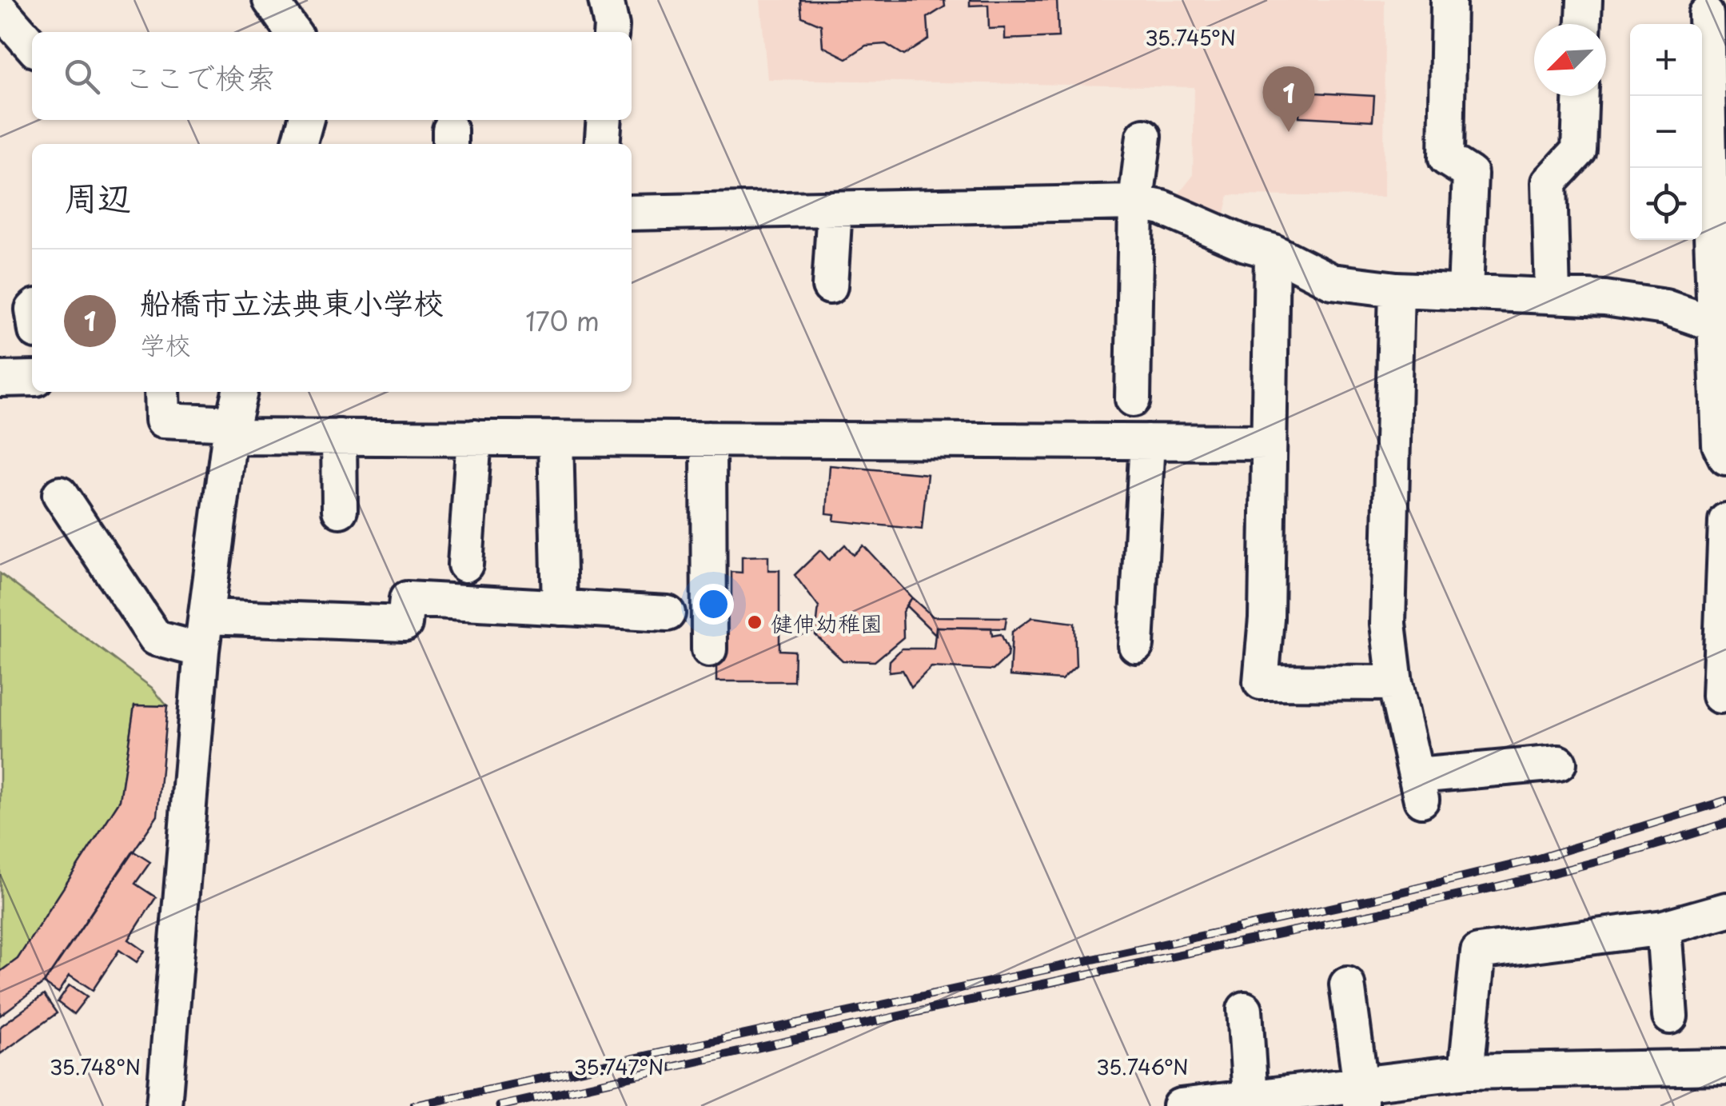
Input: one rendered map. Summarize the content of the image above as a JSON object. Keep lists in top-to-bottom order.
{
  "places": ["健伸幼稚園"],
  "north": "bottom left",
  "page": {
    "map_buttons": ["+", "−"],
    "search": "ここで検索",
    "pins": "1",
    "heading": "周辺",
    "list": [
      {
        "mark": "1",
        "name": "船橋市立法典東小学校",
        "note": "学校",
        "value": "170 m"
      }
    ]
  },
  "coordinates": [
    "35.745°N",
    "35.748°N",
    "35.747°N",
    "35.746°N"
  ]
}
